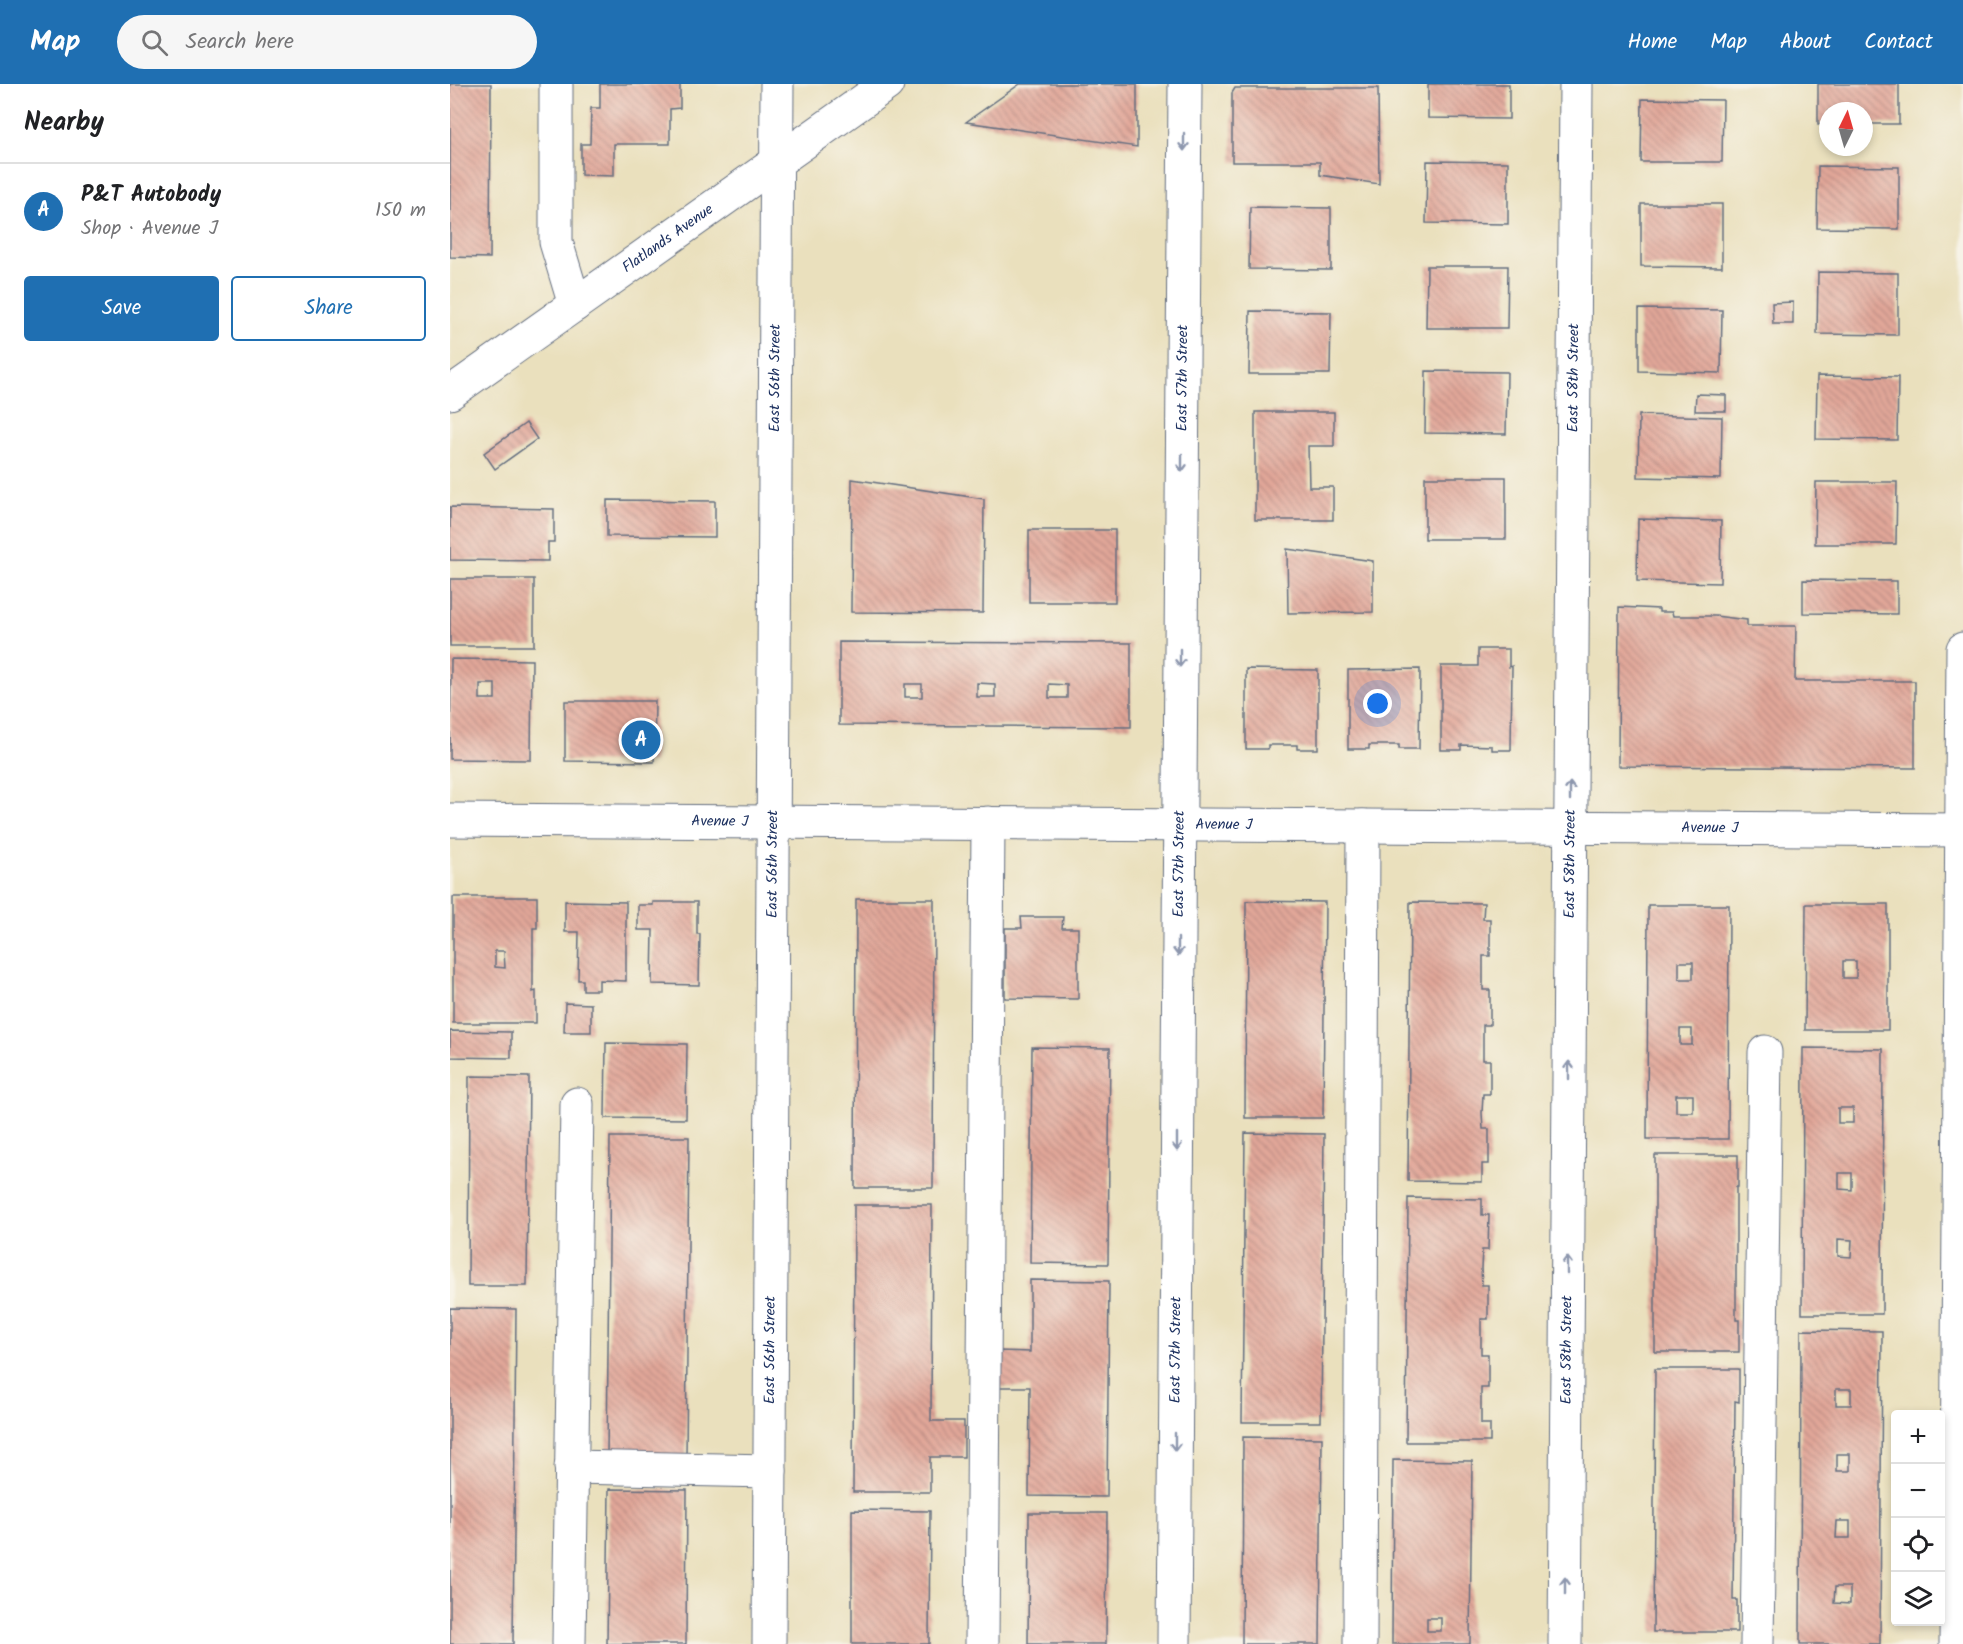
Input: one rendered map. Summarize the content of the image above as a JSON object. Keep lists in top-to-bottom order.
{
  "streets": {
    "street": [
      "Flatlands Avenue",
      "East 56th Street",
      "East 57th Street",
      "East 58th Street",
      "Avenue J"
    ]
  },
  "crossings": [
    ["Flatlands Avenue", "East 56th Street"],
    ["East 56th Street", "Avenue J"],
    ["East 57th Street", "Avenue J"],
    ["East 58th Street", "Avenue J"]
  ],
  "north": "top",
  "page": {
    "header": "Map",
    "search": "Search here",
    "nav": [
      "Home",
      "Map",
      "About",
      "Contact"
    ],
    "heading": "Nearby",
    "list": [
      {
        "mark": "A",
        "name": "P&T Autobody",
        "note": "Shop · Avenue J",
        "value": "150 m"
      }
    ],
    "buttons": ["Save", "Share"],
    "pins": "A",
    "map_buttons": ["+", "−"]
  }
}
